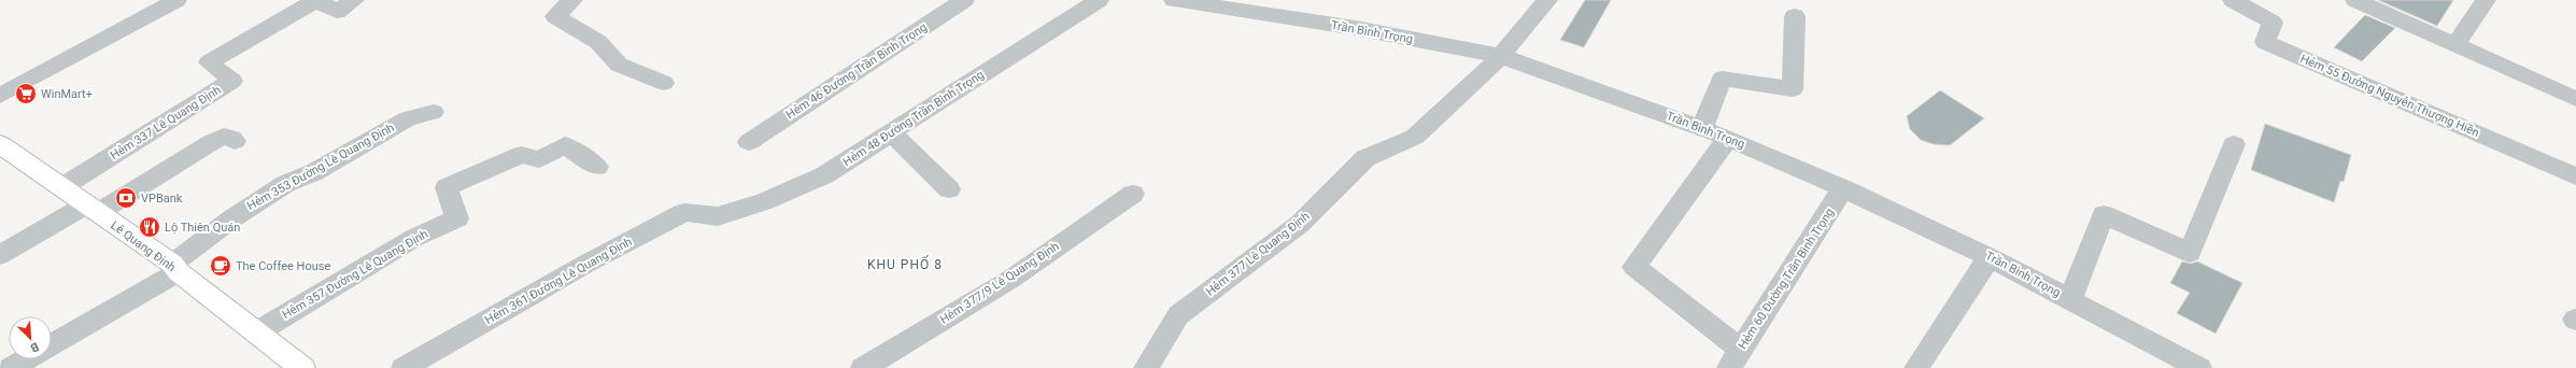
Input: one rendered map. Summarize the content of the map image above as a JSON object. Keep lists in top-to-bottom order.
{
  "streets": {
    "main road": ["Lê Quang Định"],
    "street": [
      "Trần Bình Trọng",
      "Hẻm 46 Đường Trần Bình Trọng",
      "Hẻm 55 Đường Nguyễn Thượng Hiền",
      "Hẻm 48 Đường Trần Bình Trọng",
      "Hẻm 337 Lê Quang Định",
      "Hẻm 353 Đường Lê Quang Định",
      "Hẻm 377 Lê Quang Định",
      "Hẻm 357 Đường Lê Quang Định",
      "Hẻm 60 Đường Trần Bình Trọng",
      "Hẻm 361 Đường Lê Quang Định",
      "Hẻm 377/9 Lê Quang Định"
    ]
  },
  "crossings": [
    ["Trần Bình Trọng", "Hẻm 377 Lê Quang Định"],
    ["Trần Bình Trọng", "Hẻm 60 Đường Trần Bình Trọng"],
    ["Hẻm 48 Đường Trần Bình Trọng", "Hẻm 361 Đường Lê Quang Định"],
    ["Hẻm 337 Lê Quang Định", "Lê Quang Định"],
    ["Hẻm 353 Đường Lê Quang Định", "Lê Quang Định"],
    ["Lê Quang Định", "Hẻm 357 Đường Lê Quang Định"]
  ],
  "districts": ["KHU PHỐ 8"],
  "places": {
    "supermarket": ["WinMart+"],
    "bank": ["VPBank"],
    "restaurant": ["Lộ Thiên Quán"],
    "cafe": ["The Coffee House"]
  },
  "north": "bottom right"
}
